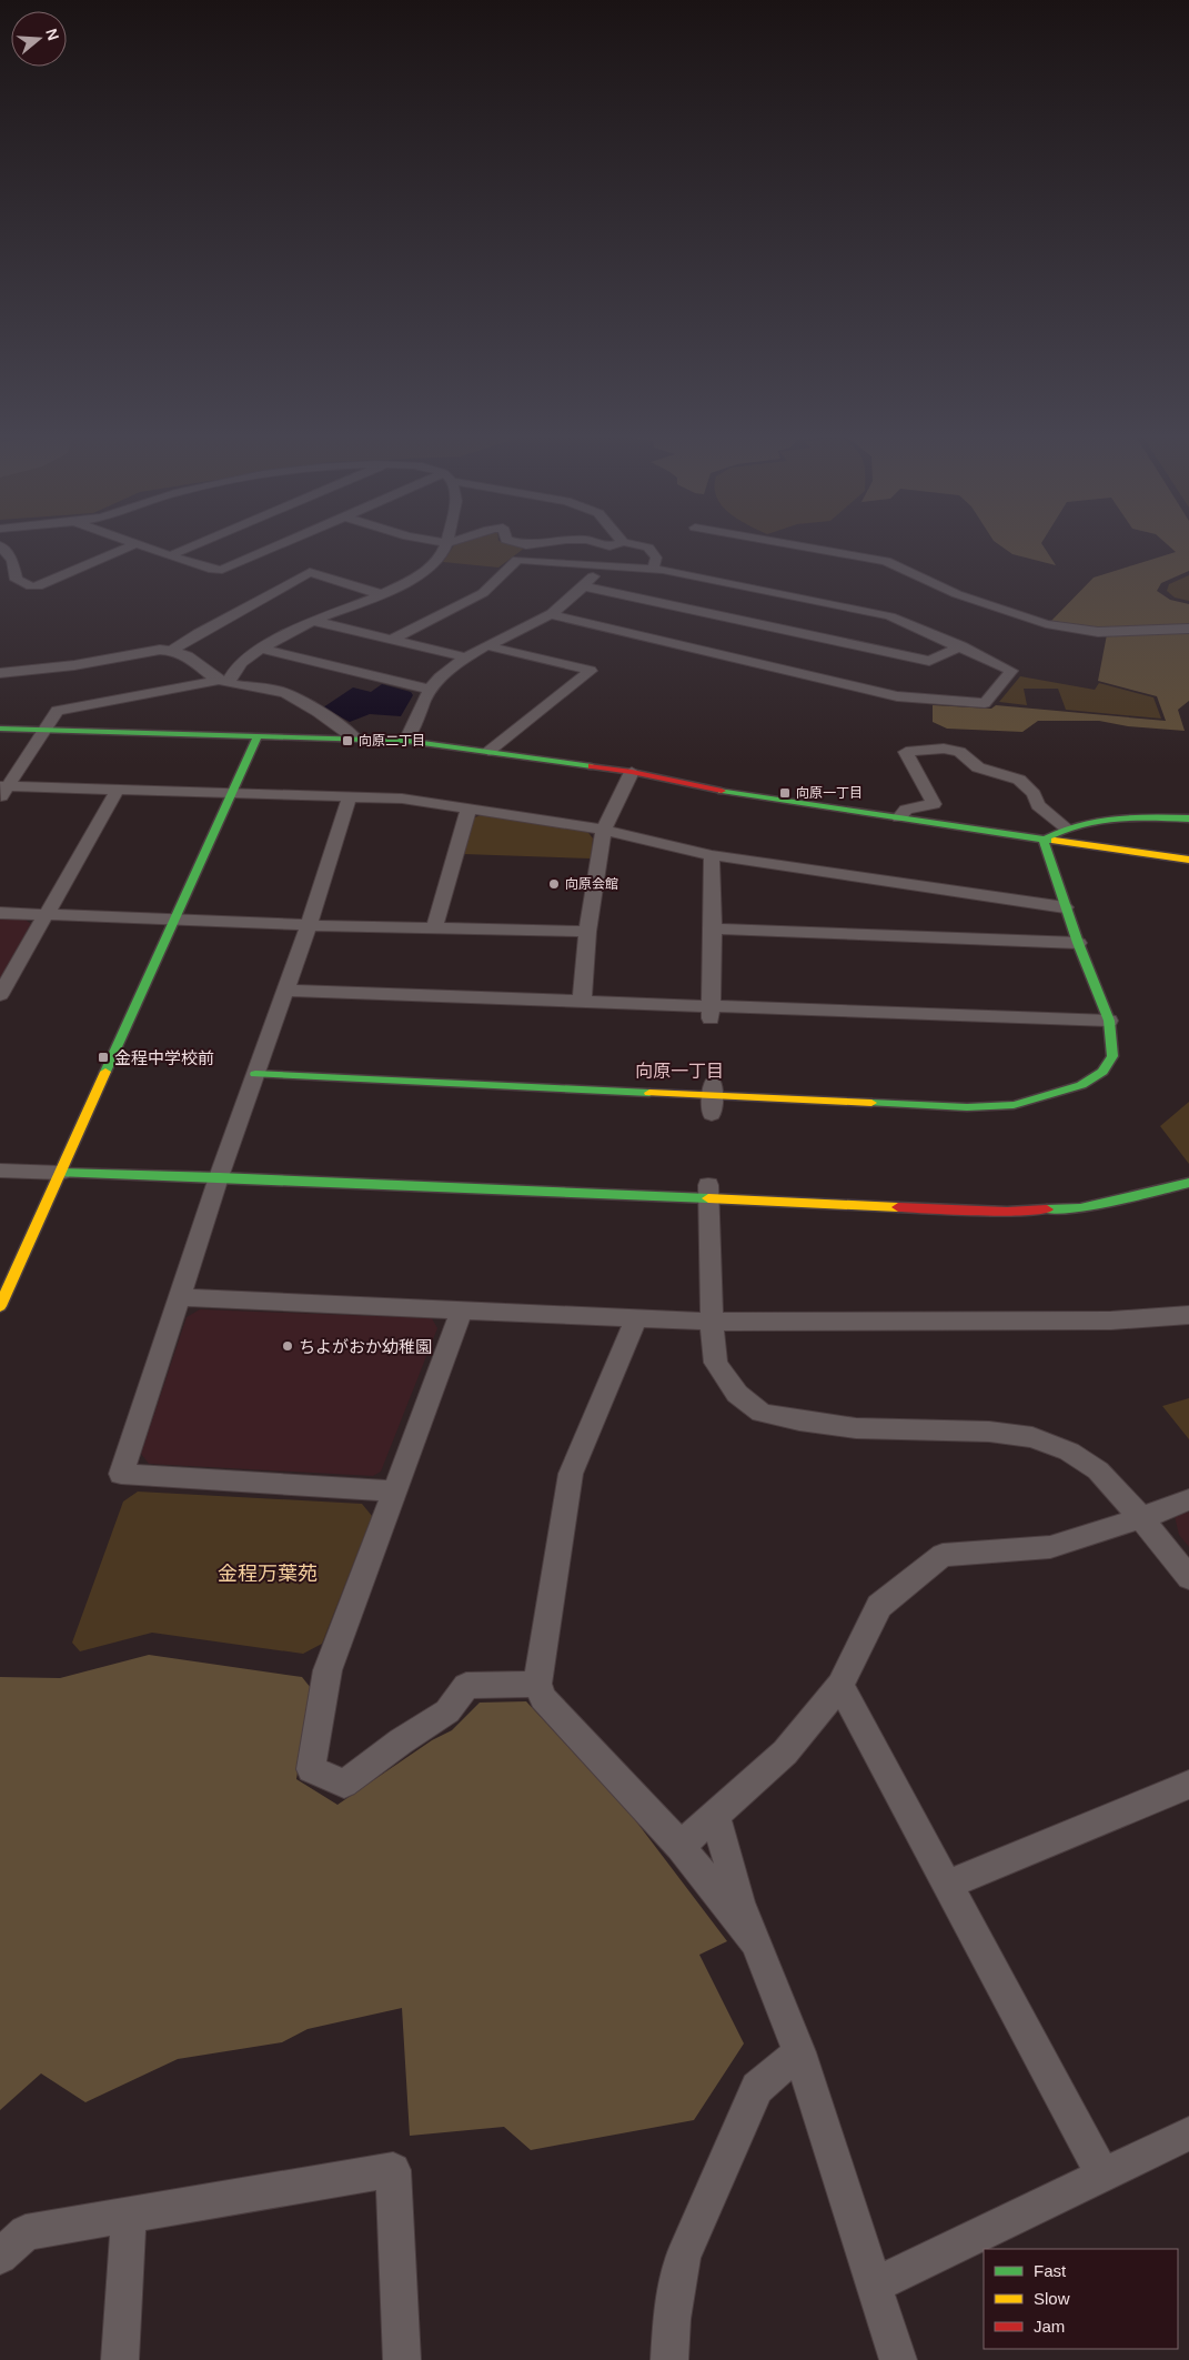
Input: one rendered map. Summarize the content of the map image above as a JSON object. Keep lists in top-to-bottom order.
{
  "districts": ["向原一丁目"],
  "parks": ["金程万葉苑"],
  "places": {
    "transit": ["向原二丁目", "向原一丁目", "金程中学校前"],
    "other": ["向原会館", "ちよがおか幼稚園"]
  },
  "legend": ["Fast", "Slow", "Jam"],
  "north": "right"
}
